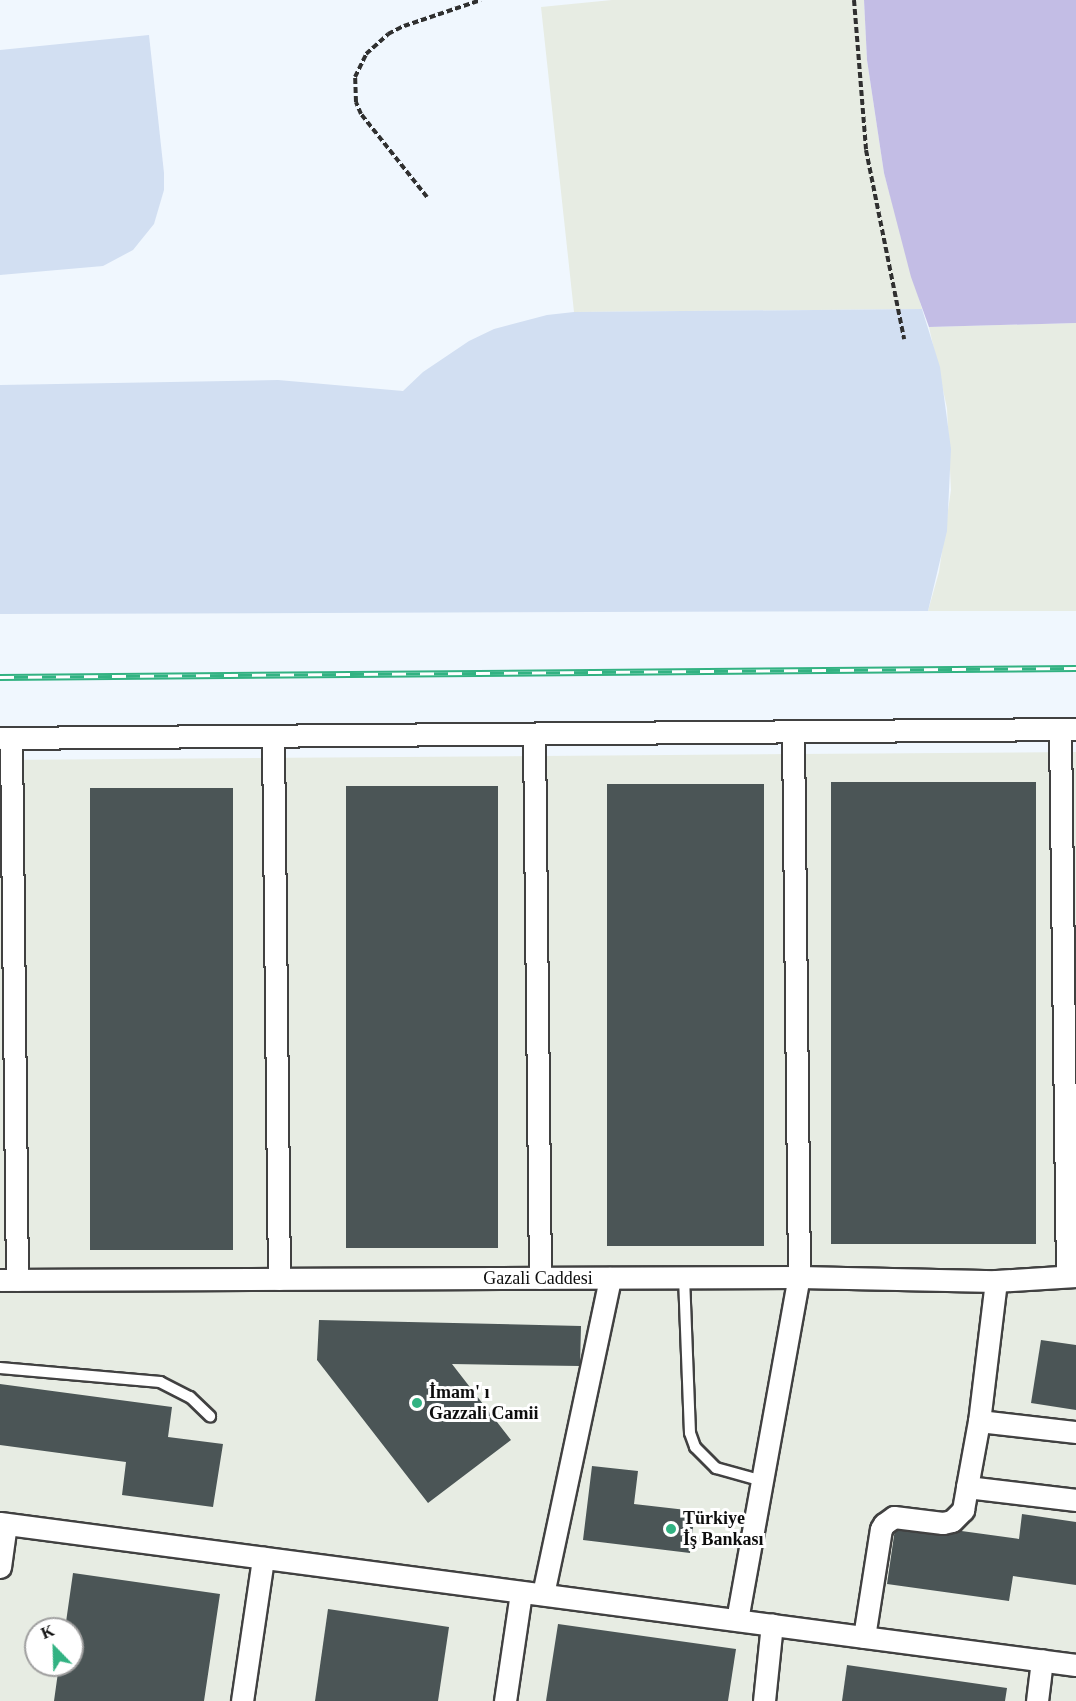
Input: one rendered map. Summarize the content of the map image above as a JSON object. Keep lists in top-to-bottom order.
{
  "streets": {
    "street": ["Gazali Caddesi"]
  },
  "places": ["İmam' ı Gazzali Camii", "Türkiye İş Bankası"],
  "north": "top left"
}
